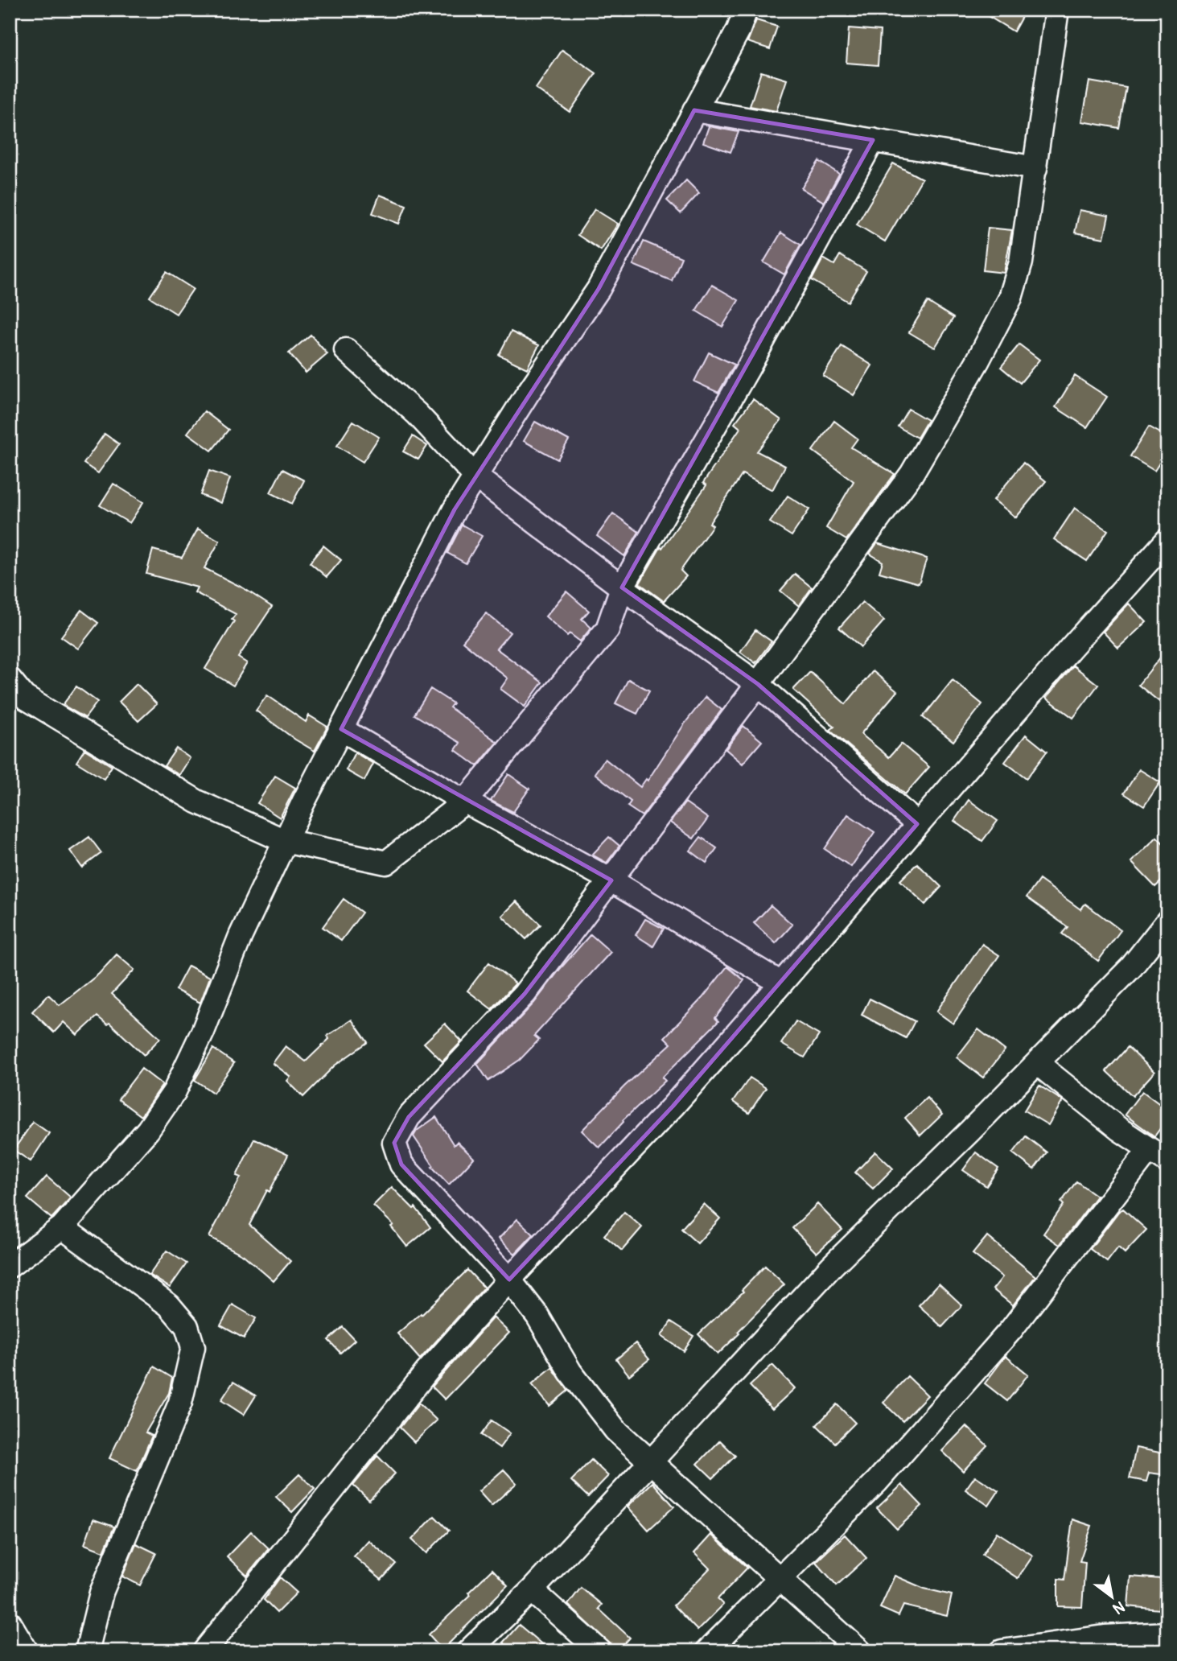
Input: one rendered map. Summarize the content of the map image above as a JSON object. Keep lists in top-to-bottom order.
{
  "north": "bottom right"
}
